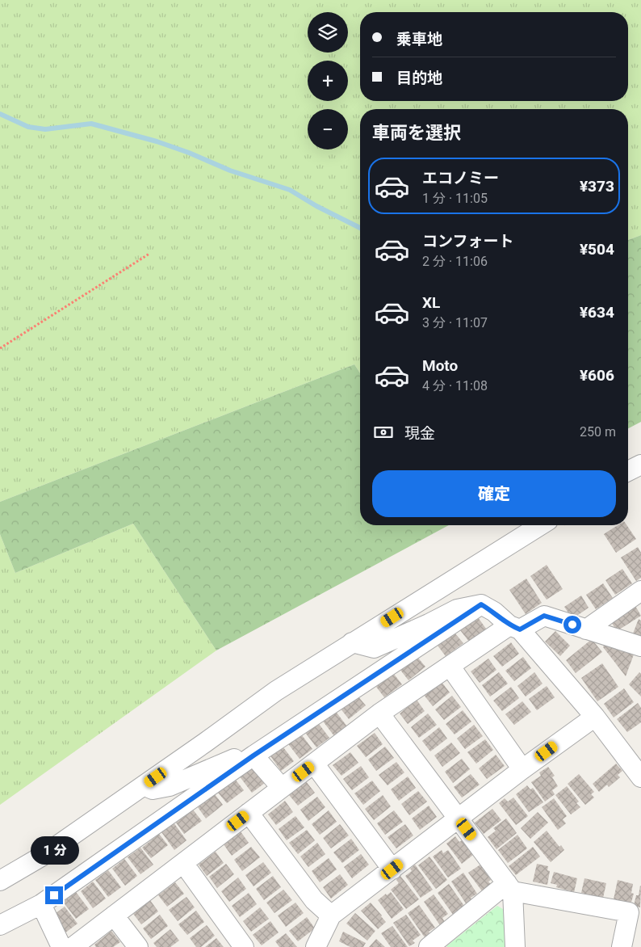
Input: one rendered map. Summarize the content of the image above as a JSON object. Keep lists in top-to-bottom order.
{
  "page": {
    "map_buttons": ["+", "−"],
    "banner": ["乗車地", "目的地"],
    "heading": "車両を選択",
    "list": [
      {
        "name": "エコノミー",
        "note": "1 分 · 11:05",
        "value": "¥373"
      },
      {
        "name": "コンフォート",
        "note": "2 分 · 11:06",
        "value": "¥504"
      },
      {
        "name": "XL",
        "note": "3 分 · 11:07",
        "value": "¥634"
      },
      {
        "name": "Moto",
        "note": "4 分 · 11:08",
        "value": "¥606"
      }
    ],
    "pay": ["現金", "250 m"],
    "buttons": "確定",
    "bubble": "1 分"
  }
}
